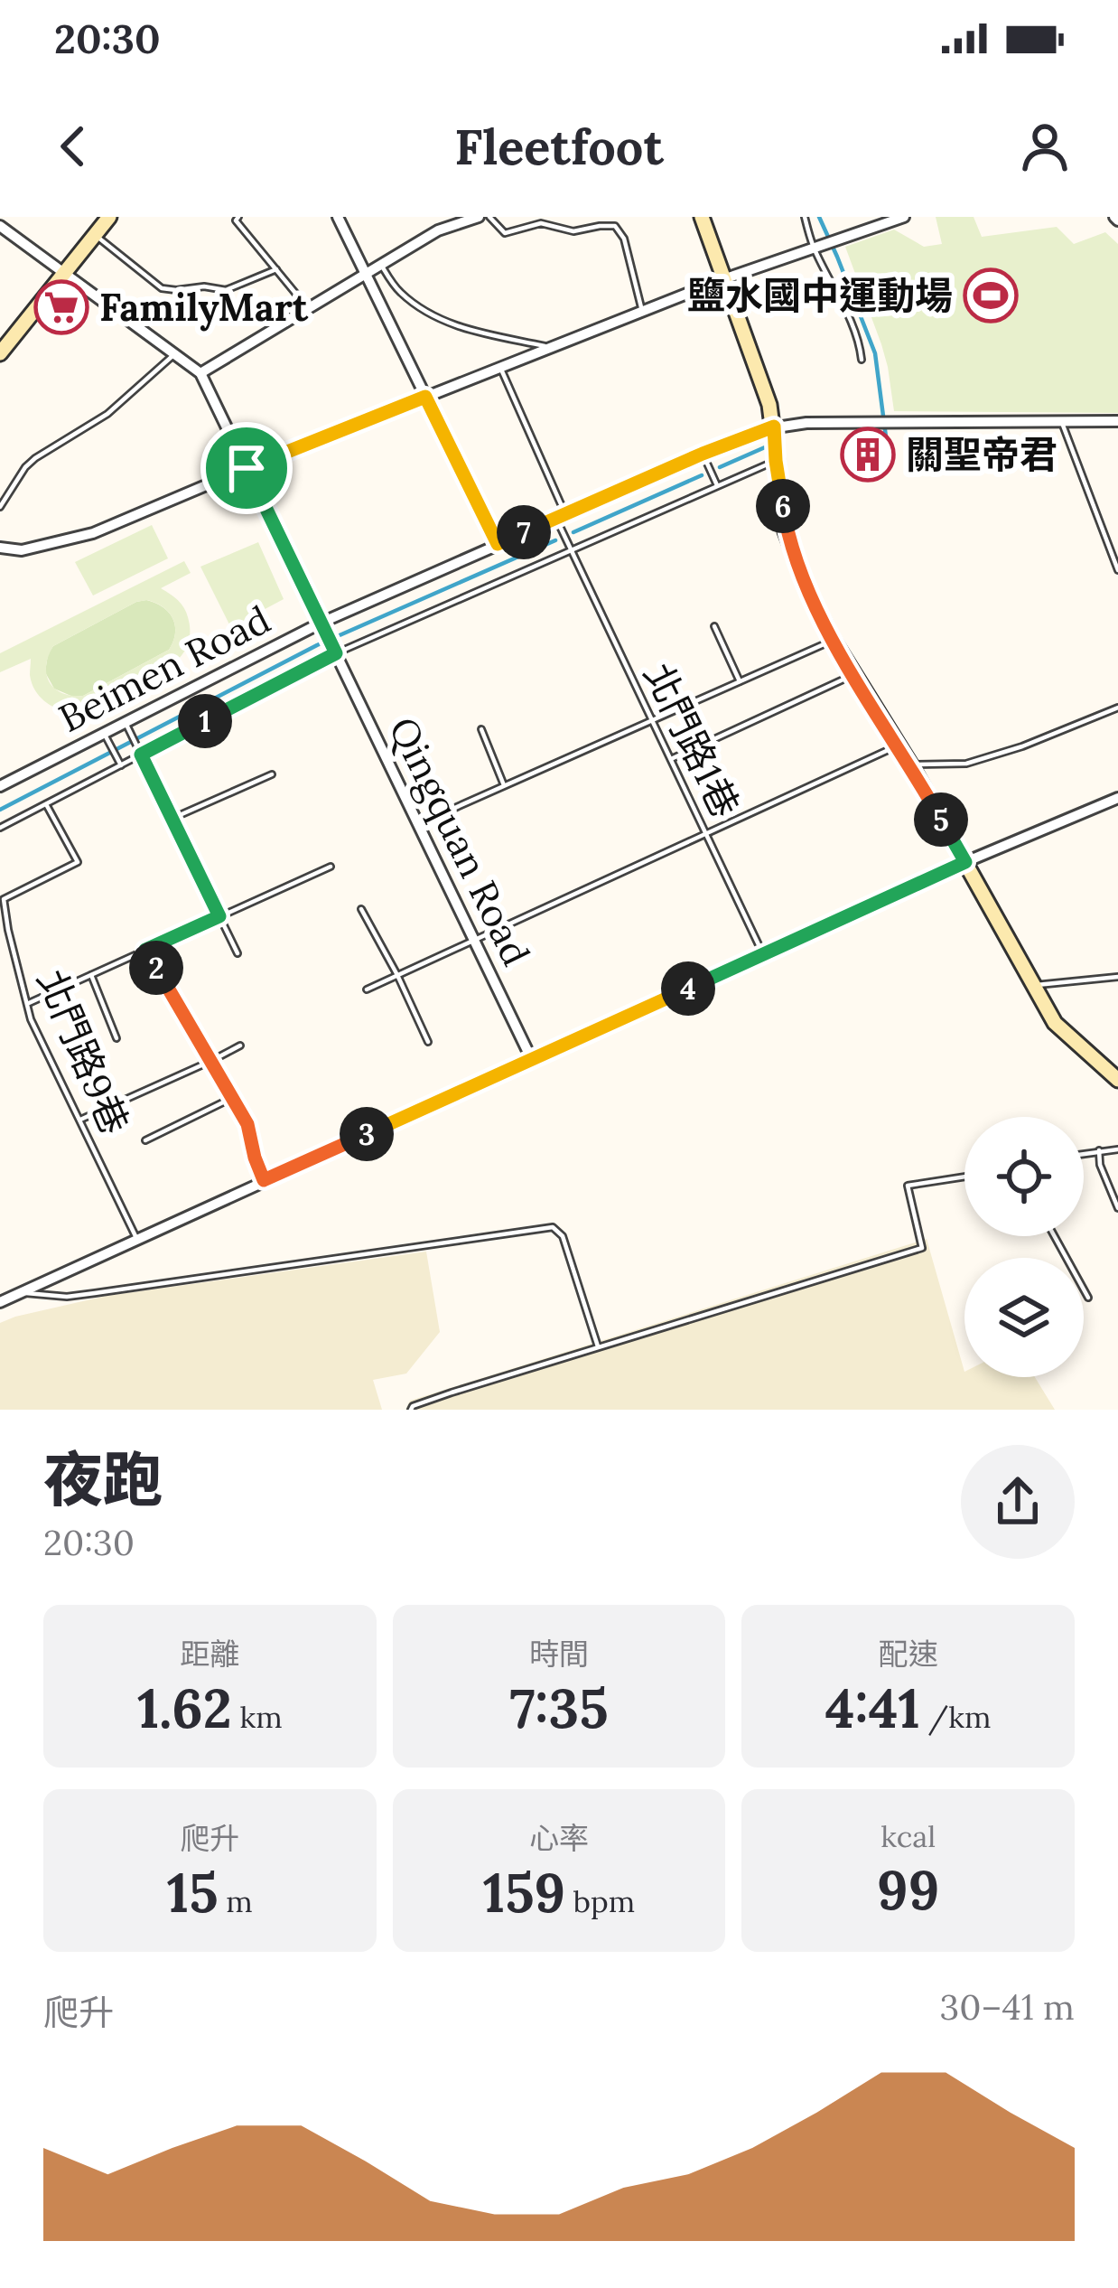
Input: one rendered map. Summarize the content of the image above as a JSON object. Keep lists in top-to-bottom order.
{
  "streets": {
    "street": ["Beimen Road", "Qingquan Road"],
    "lane": ["北門路1巷", "北門路9巷"]
  },
  "crossings": [
    ["Beimen Road", "北門路1巷"],
    ["Beimen Road", "Qingquan Road"]
  ],
  "places": {
    "sports": ["鹽水國中運動場"],
    "supermarket": ["FamilyMart"],
    "building": ["關聖帝君"]
  },
  "page": {
    "status": "20:30",
    "header": "Fleetfoot",
    "pins": [
      "6",
      "7",
      "1",
      "5",
      "2",
      "4",
      "3"
    ],
    "heading": ["夜跑", "20:30"],
    "stats": [
      ["距離", "1.62 km"],
      ["時間", "7:35"],
      ["配速", "4:41 /km"],
      ["爬升", "15 m"],
      ["心率", "159 bpm"],
      ["kcal", "99"]
    ],
    "chart": ["爬升", "30–41 m"]
  }
}
